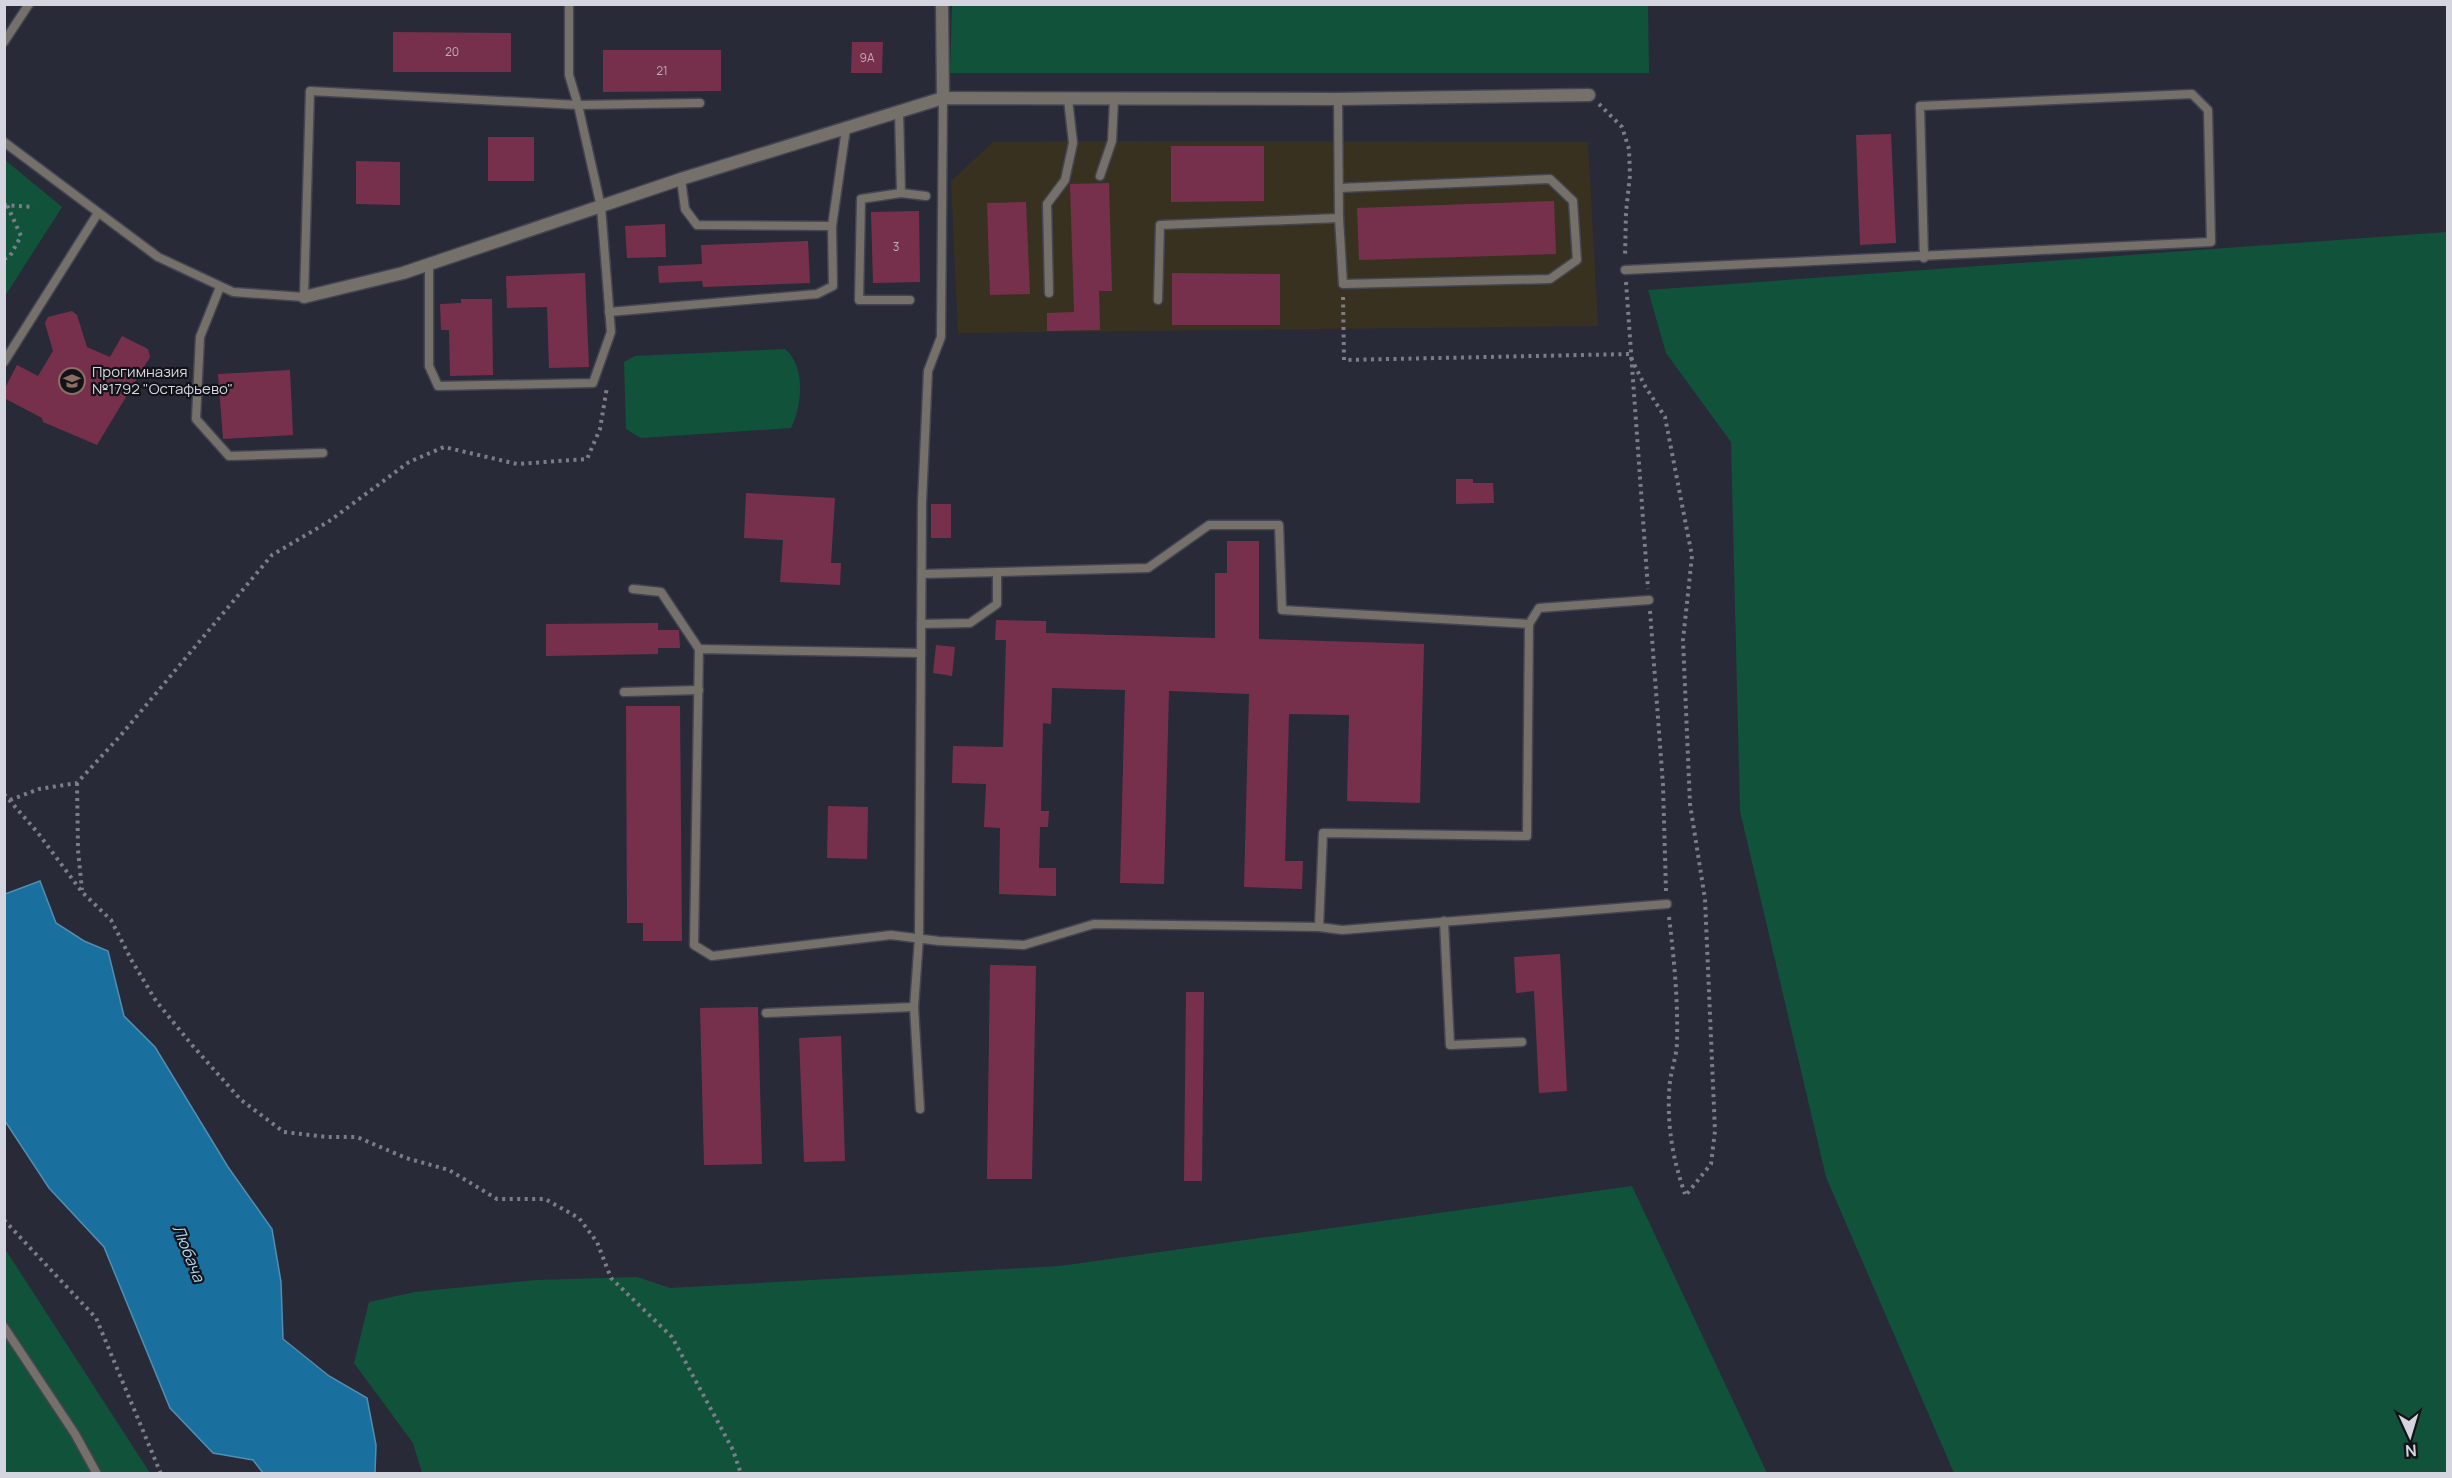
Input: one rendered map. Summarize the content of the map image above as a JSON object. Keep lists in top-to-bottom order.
{
  "water": ["Любача"],
  "places": {
    "school or university": ["Прогимназия №1792 \"Остафьево\""]
  },
  "house_numbers": [
    "20",
    "9А",
    "21",
    "3"
  ],
  "north": "bottom"
}
